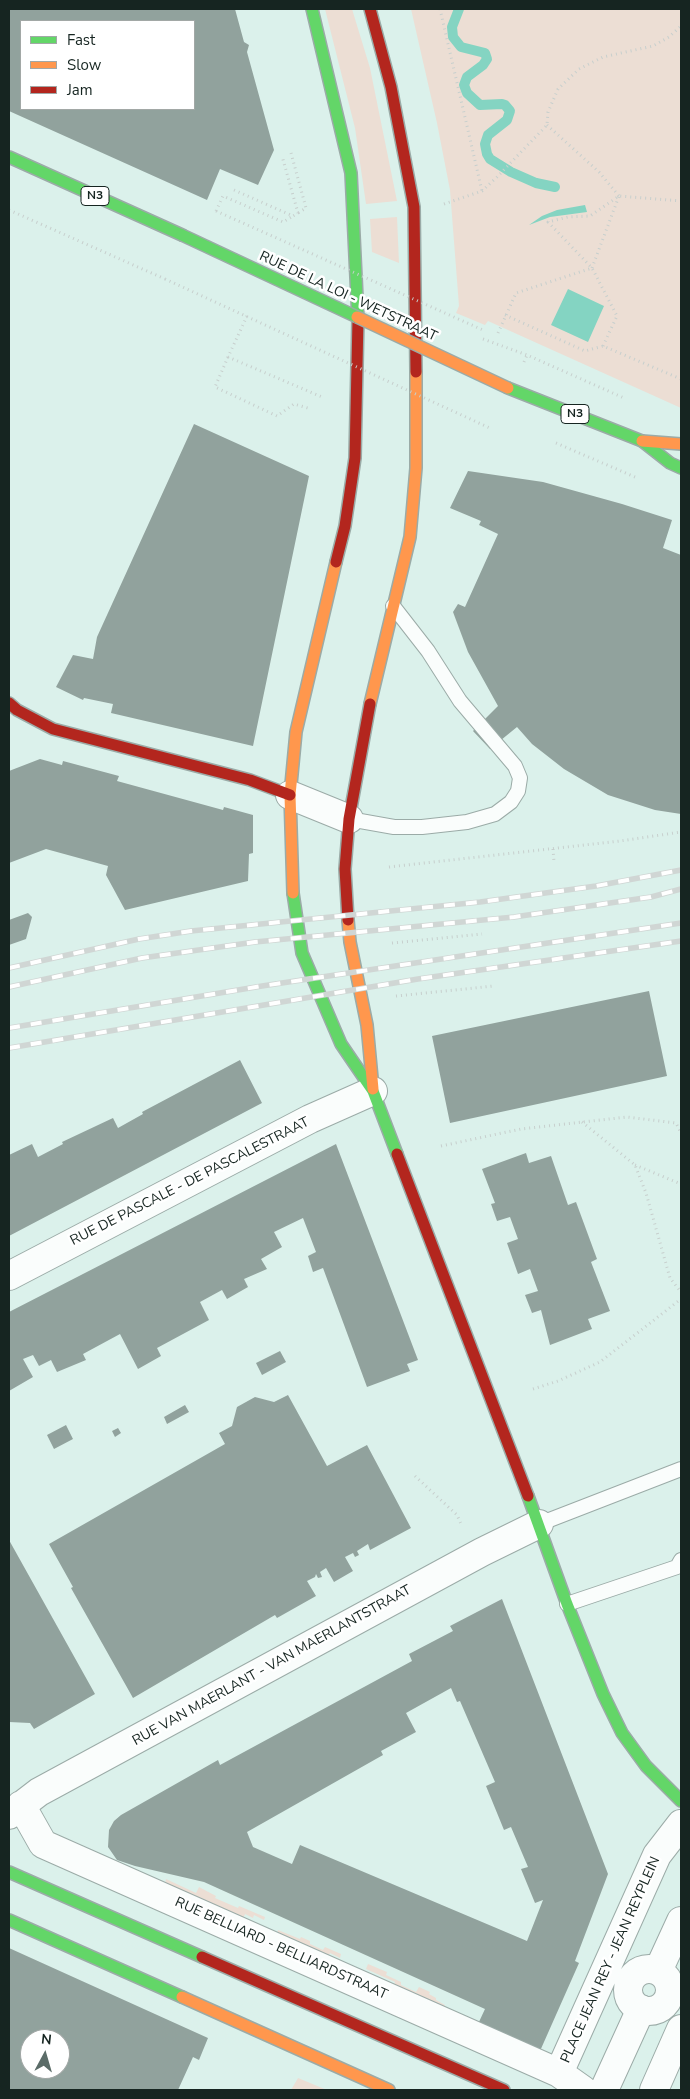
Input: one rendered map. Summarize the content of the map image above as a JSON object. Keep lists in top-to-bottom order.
{
  "streets": {
    "main road": ["N3", "RUE DE LA LOI - WETSTRAAT"],
    "street": [
      "RUE DE PASCALE - DE PASCALESTRAAT",
      "RUE VAN MAERLANT - VAN MAERLANTSTRAAT",
      "RUE BELLIARD - BELLIARDSTRAAT",
      "PLACE JEAN REY - JEAN REYPLEIN"
    ]
  },
  "crossings": [
    ["N3", "RUE DE LA LOI - WETSTRAAT"],
    ["RUE VAN MAERLANT - VAN MAERLANTSTRAAT", "RUE BELLIARD - BELLIARDSTRAAT"],
    ["RUE BELLIARD - BELLIARDSTRAAT", "PLACE JEAN REY - JEAN REYPLEIN"]
  ],
  "legend": ["Fast", "Slow", "Jam"],
  "north": "top"
}
